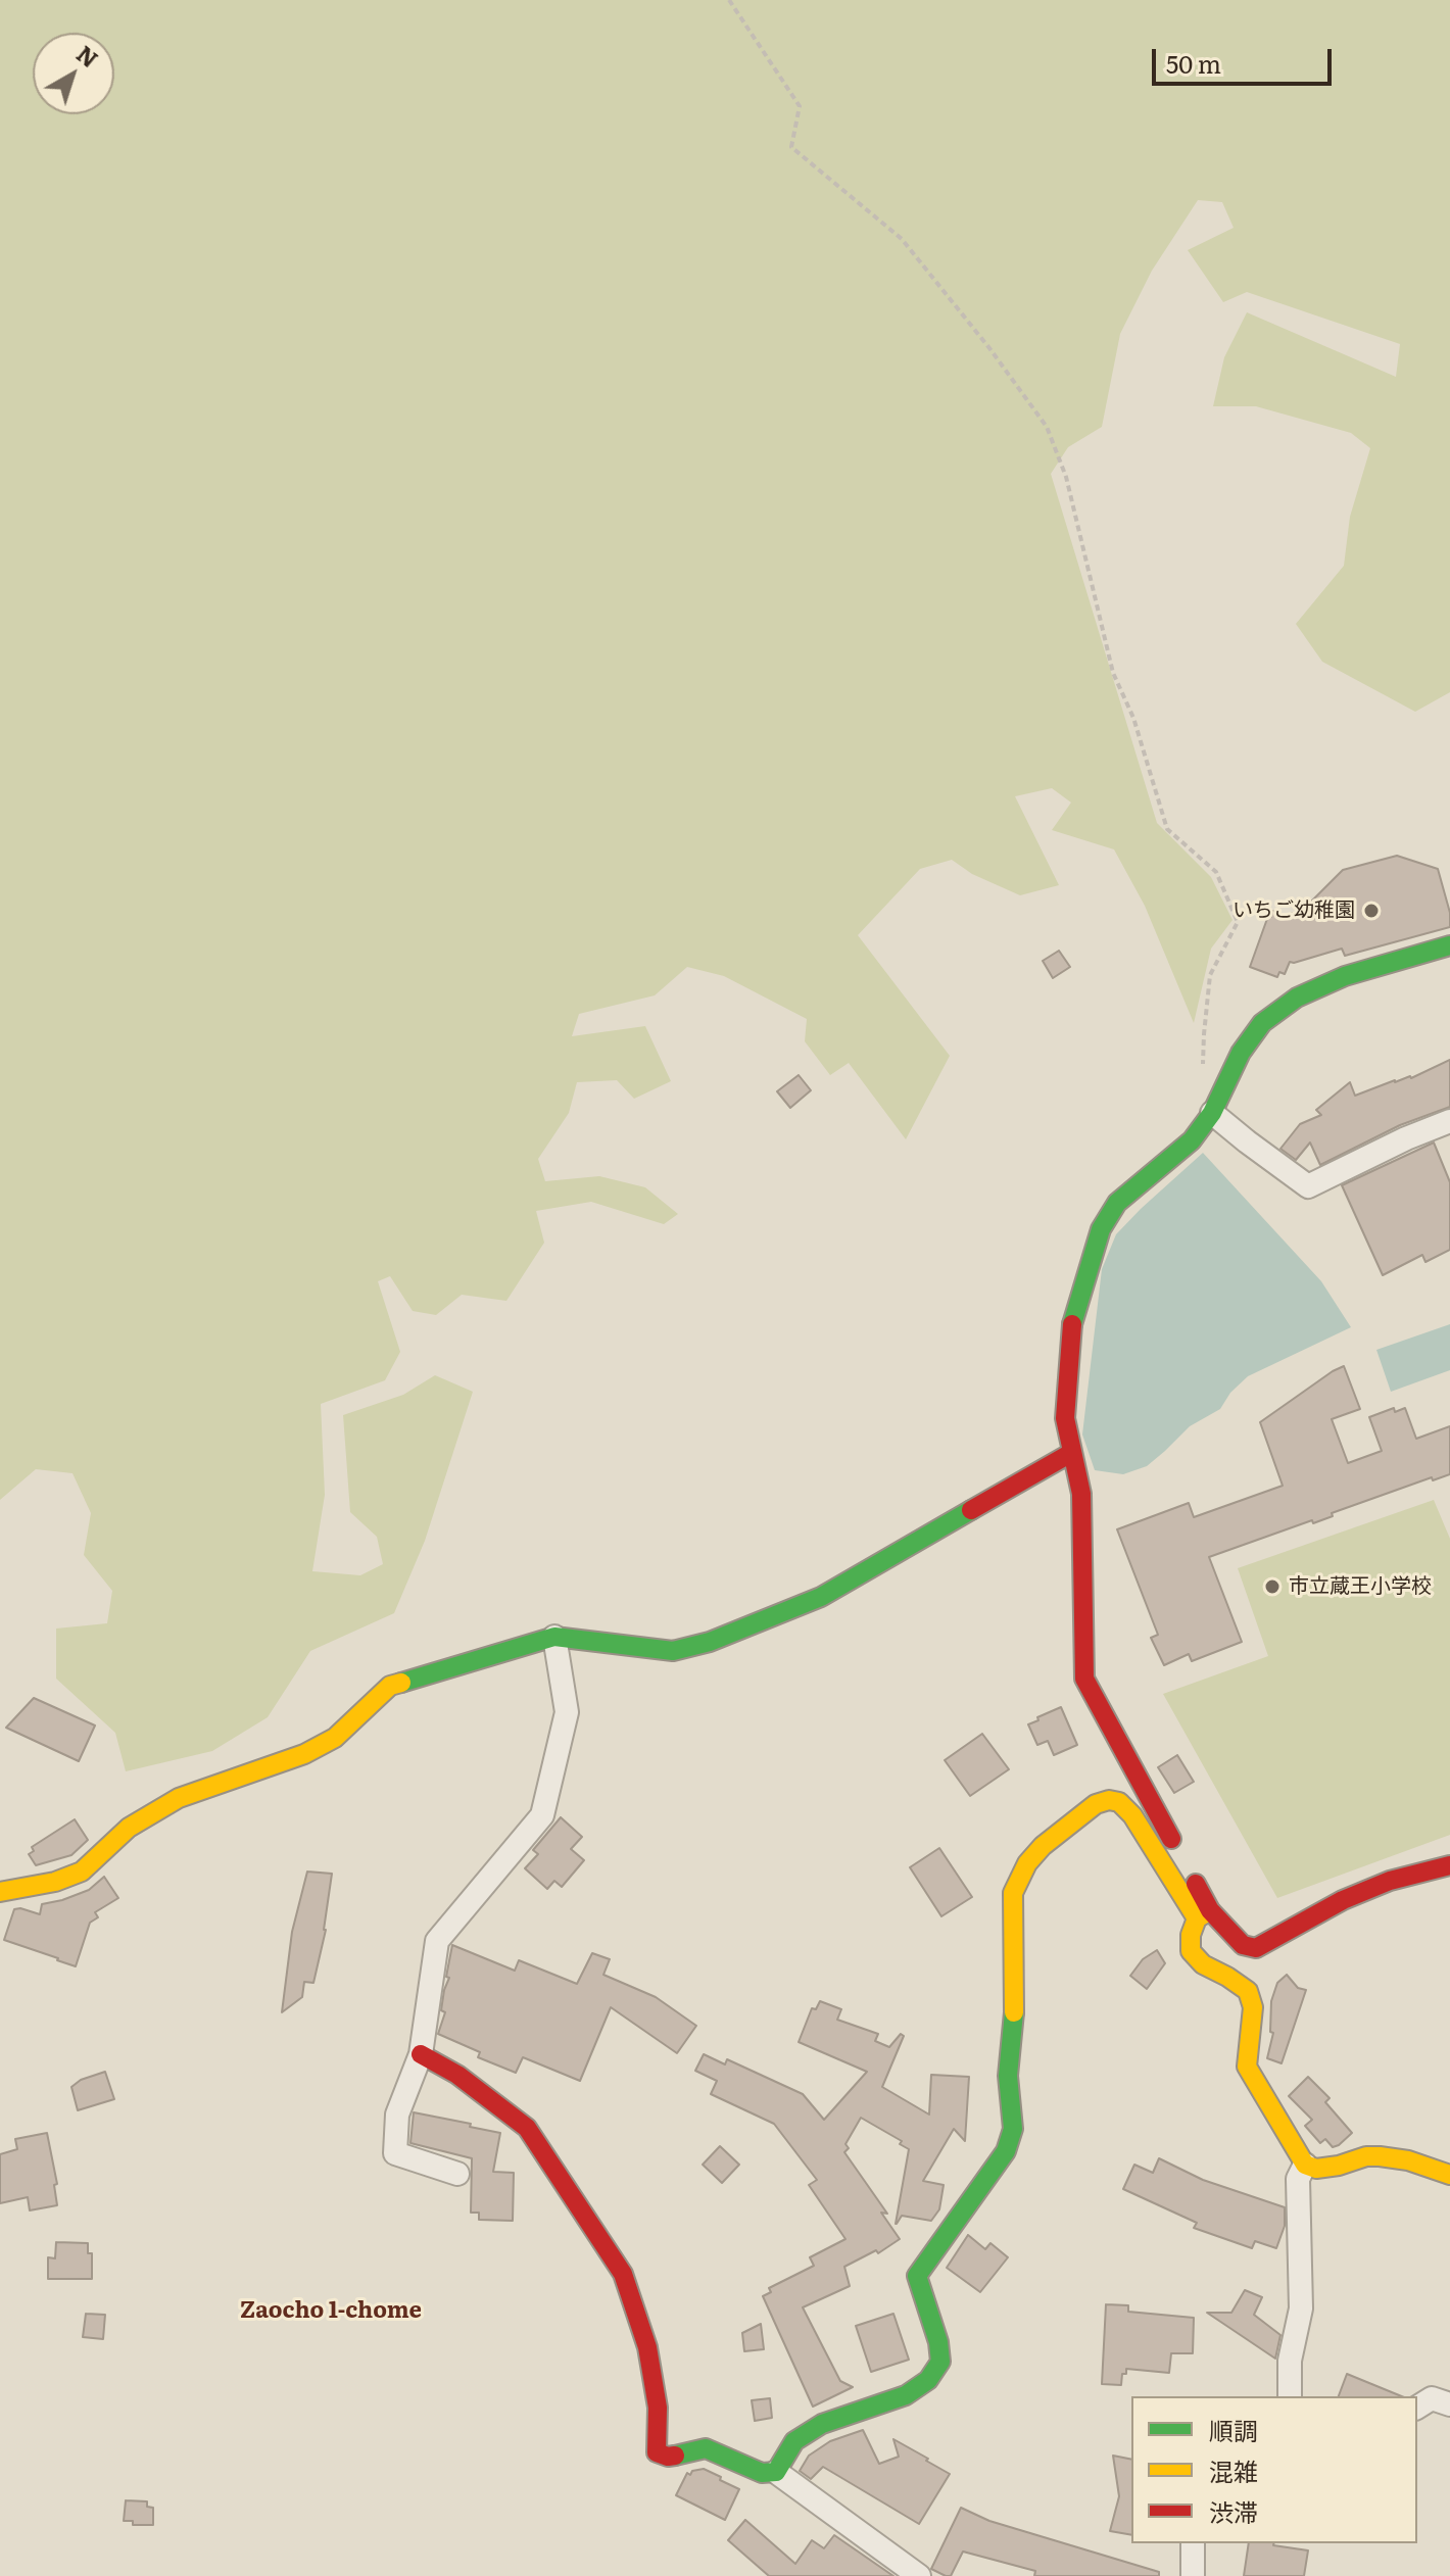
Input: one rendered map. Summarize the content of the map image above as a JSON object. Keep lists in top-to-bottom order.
{
  "districts": ["Zaocho 1-chome"],
  "places": ["いちご幼稚園", "市立蔵王小学校"],
  "legend": ["順調", "混雑", "渋滞"],
  "scale_bar": "50 m",
  "north": "top right"
}
